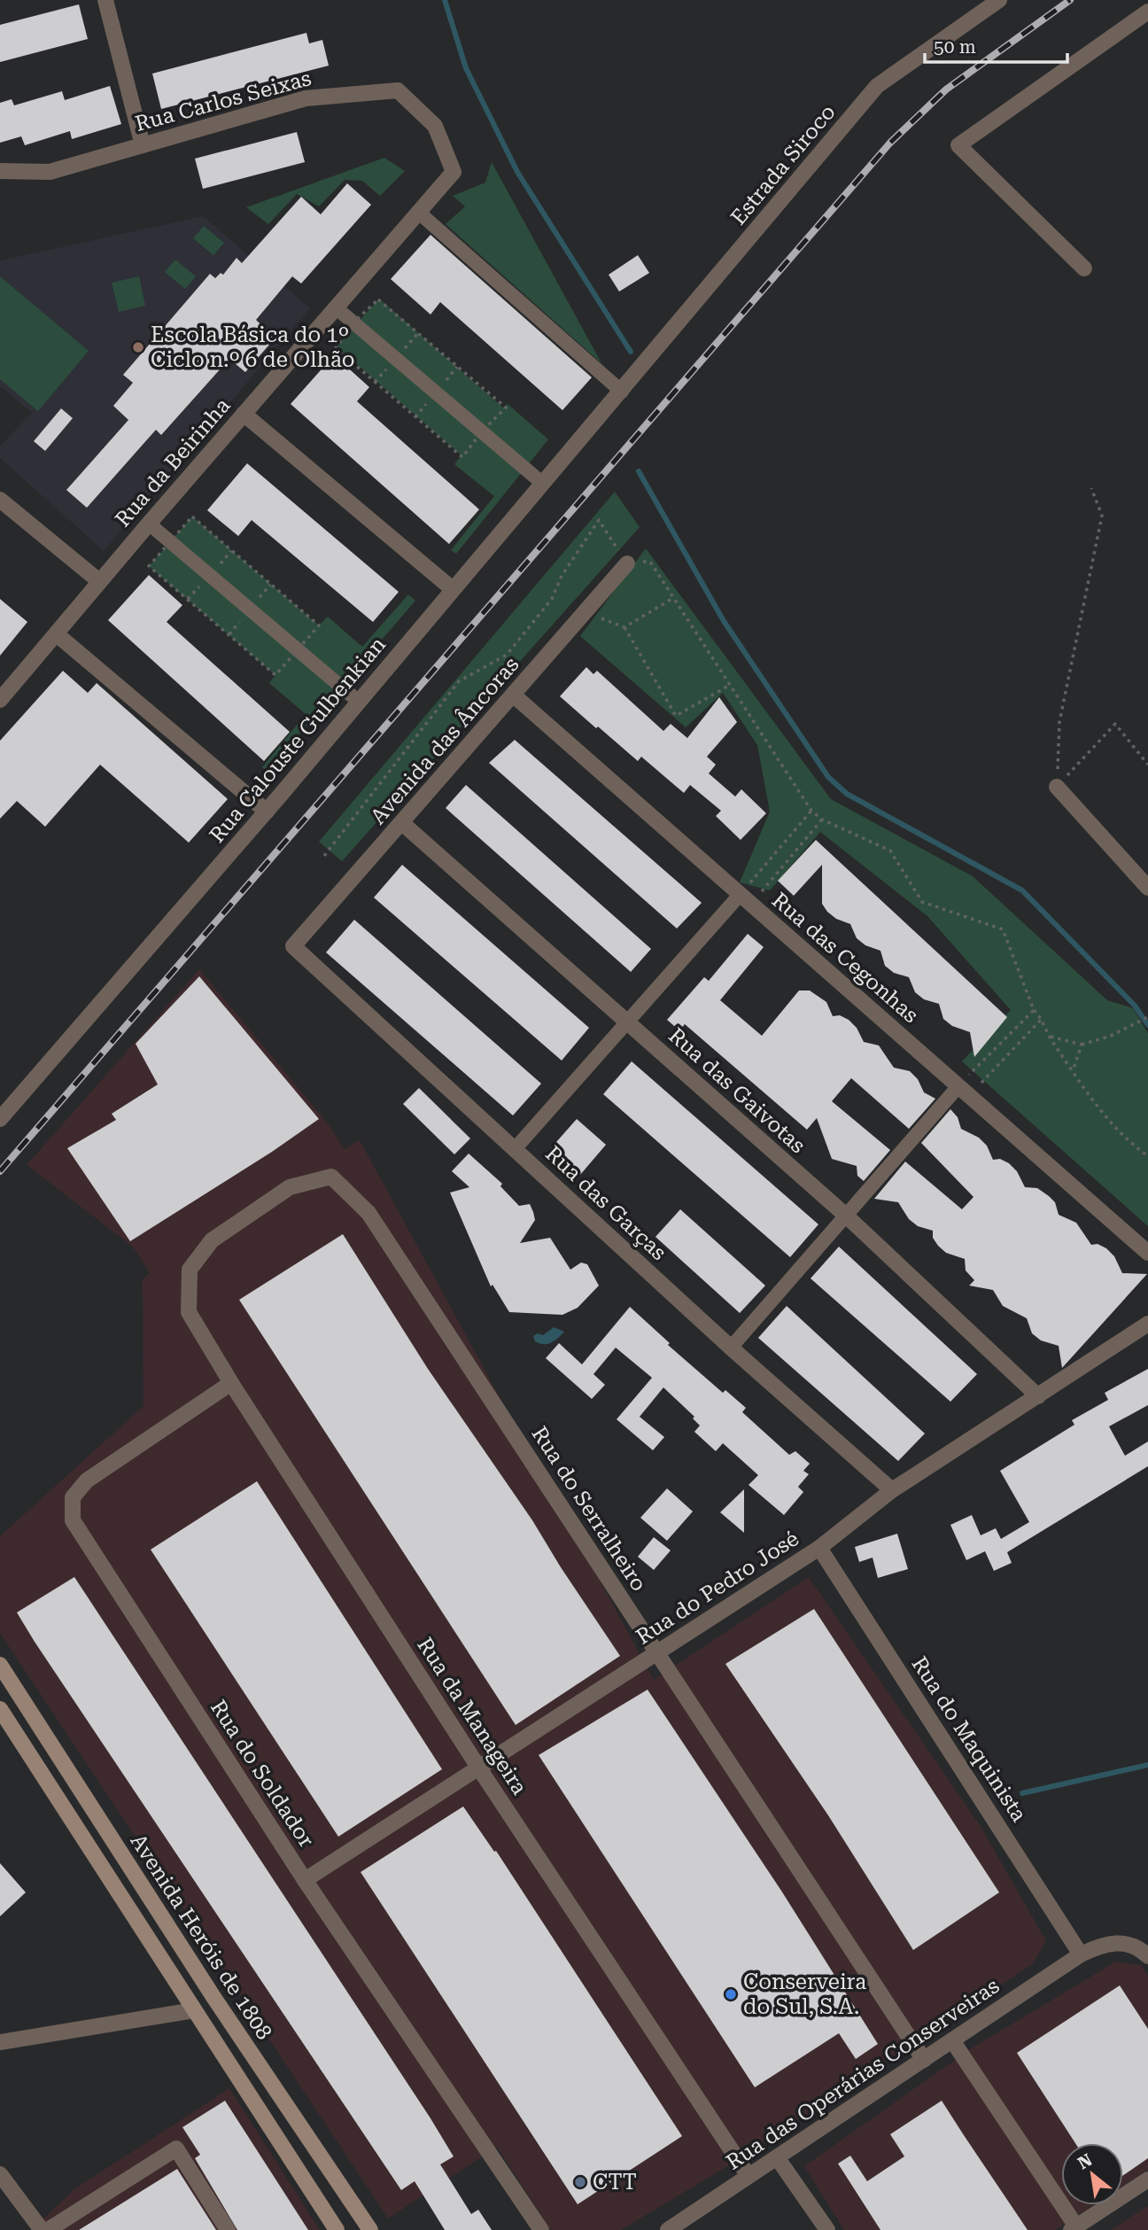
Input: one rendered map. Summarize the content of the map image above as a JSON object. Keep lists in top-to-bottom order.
{
  "streets": {
    "main road": ["Avenida Heróis de 1808"],
    "street": [
      "Rua Carlos Seixas",
      "Estrada Siroco",
      "Rua da Beirinha",
      "Rua Calouste Gulbenkian",
      "Avenida das Âncoras",
      "Rua das Cegonhas",
      "Rua das Gaivotas",
      "Rua das Garças",
      "Rua do Serralheiro",
      "Rua do Pedro José",
      "Rua da Manageira",
      "Rua do Maquinista",
      "Rua do Soldador",
      "Rua das Operárias Conserveiras"
    ]
  },
  "crossings": [
    ["Rua Carlos Seixas", "Rua da Beirinha"],
    ["Estrada Siroco", "Rua Calouste Gulbenkian"],
    ["Avenida das Âncoras", "Rua das Cegonhas"],
    ["Avenida das Âncoras", "Rua das Gaivotas"],
    ["Avenida das Âncoras", "Rua das Garças"],
    ["Rua das Gaivotas", "Rua do Pedro José"],
    ["Rua das Garças", "Rua do Pedro José"],
    ["Rua do Serralheiro", "Rua do Pedro José"],
    ["Rua do Serralheiro", "Rua da Manageira"],
    ["Rua do Serralheiro", "Rua das Operárias Conserveiras"],
    ["Rua do Pedro José", "Rua da Manageira"],
    ["Rua do Pedro José", "Rua do Maquinista"],
    ["Rua do Pedro José", "Rua do Soldador"],
    ["Rua da Manageira", "Rua do Soldador"],
    ["Rua da Manageira", "Rua das Operárias Conserveiras"],
    ["Rua do Maquinista", "Rua das Operárias Conserveiras"]
  ],
  "places": ["Escola Básica do 1º Ciclo n.º 6 de Olhão", "Conserveira do Sul, S.A.", "CTT"],
  "scale_bar": "50 m",
  "north": "top left"
}
